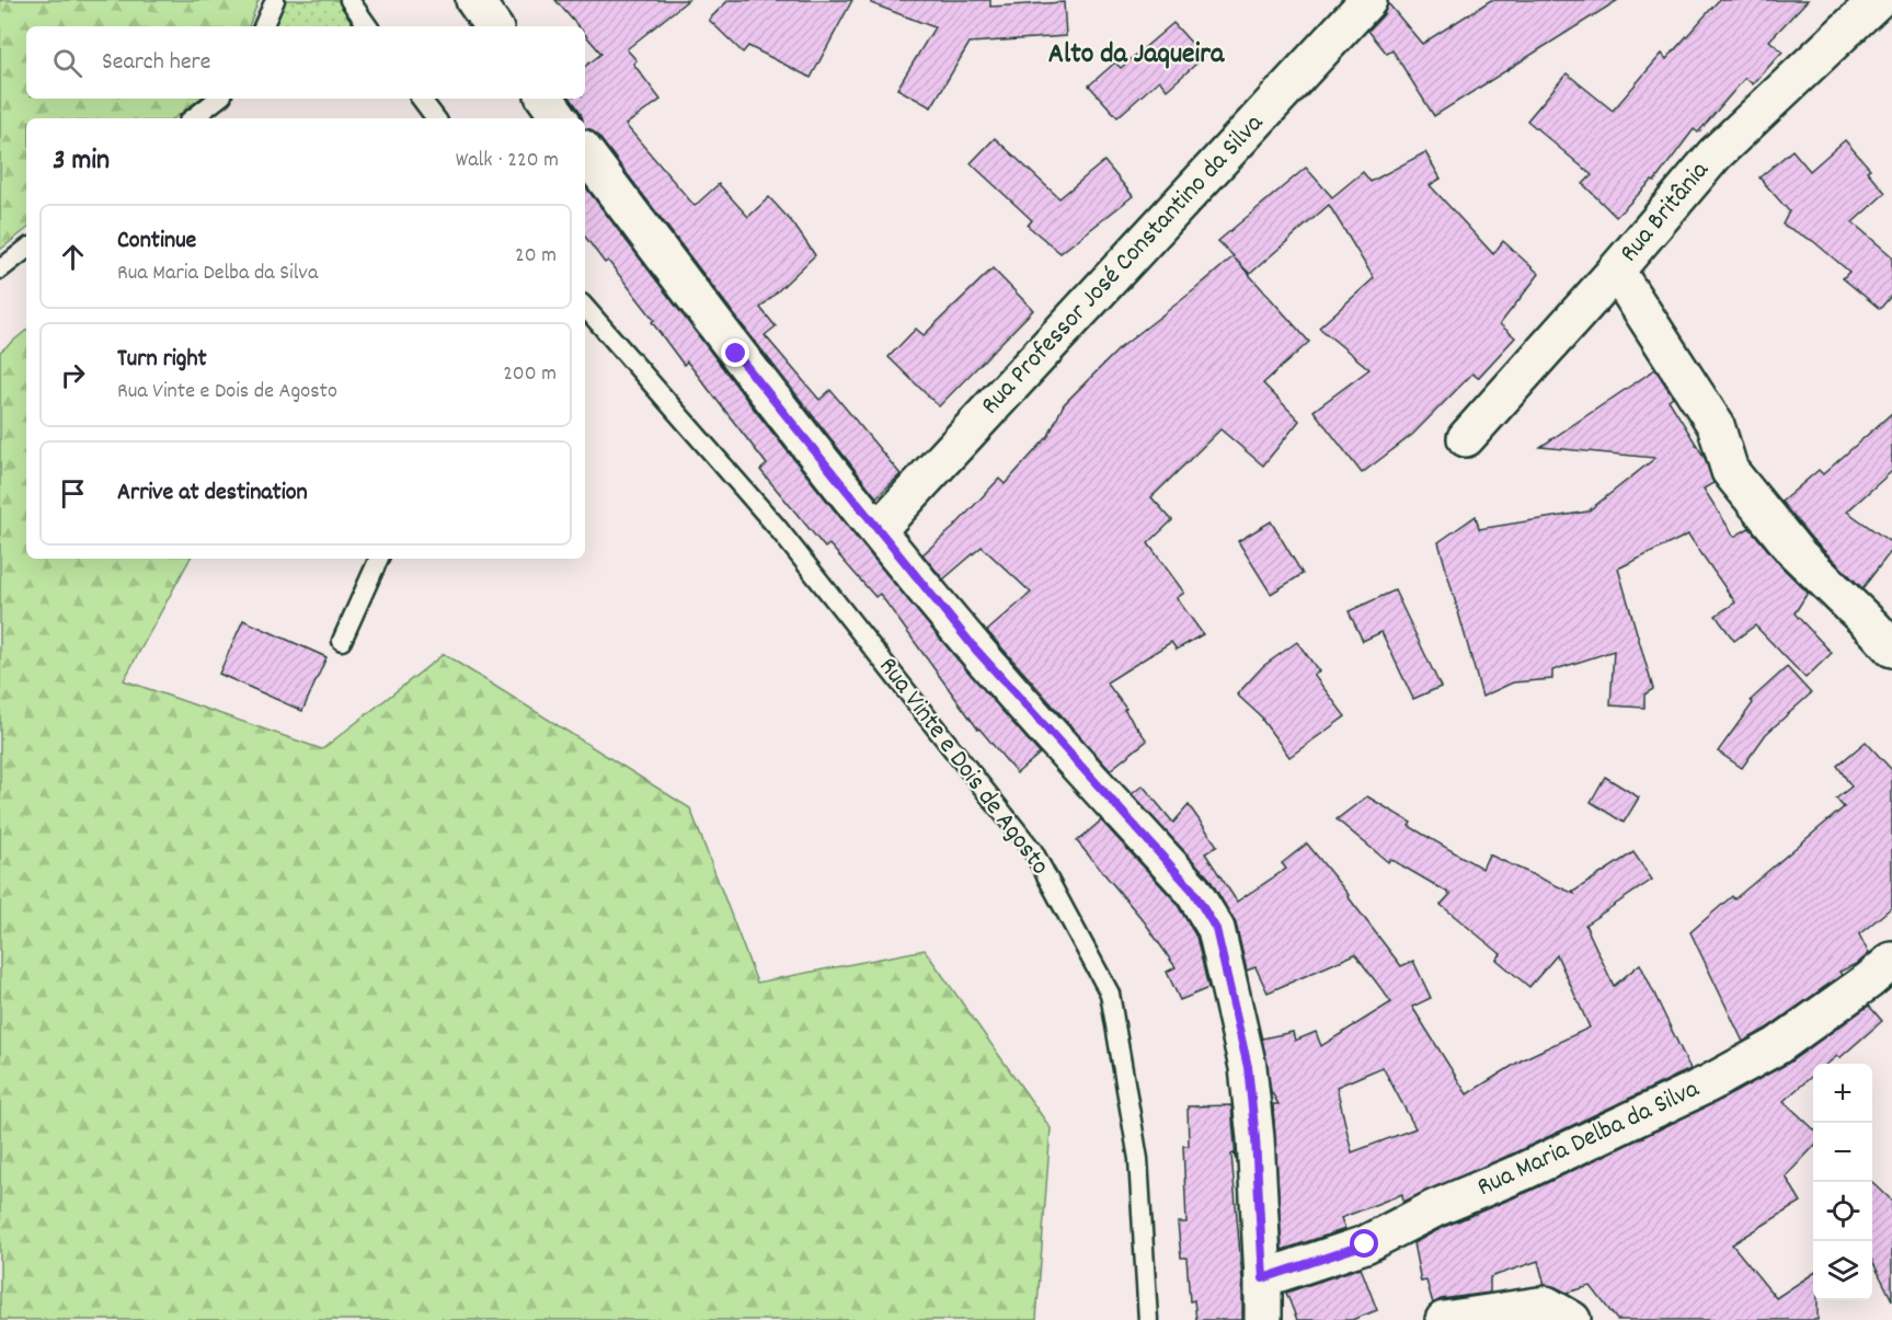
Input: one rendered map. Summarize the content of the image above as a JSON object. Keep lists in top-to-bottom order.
{
  "streets": {
    "street": ["Rua Britânia", "Rua Professor José Constantino da Silva", "Rua Maria Delba da Silva"],
    "lane": ["Rua Vinte e Dois de Agosto"]
  },
  "districts": ["Alto da Jaqueira"],
  "page": {
    "search": "Search here",
    "heading": ["3 min", "Walk · 220 m"],
    "list": [
      ["Continue", "Rua Maria Delba da Silva", "20 m"],
      ["Turn right", "Rua Vinte e Dois de Agosto", "200 m"],
      "Arrive at destination"
    ],
    "map_buttons": ["+", "−"]
  }
}
